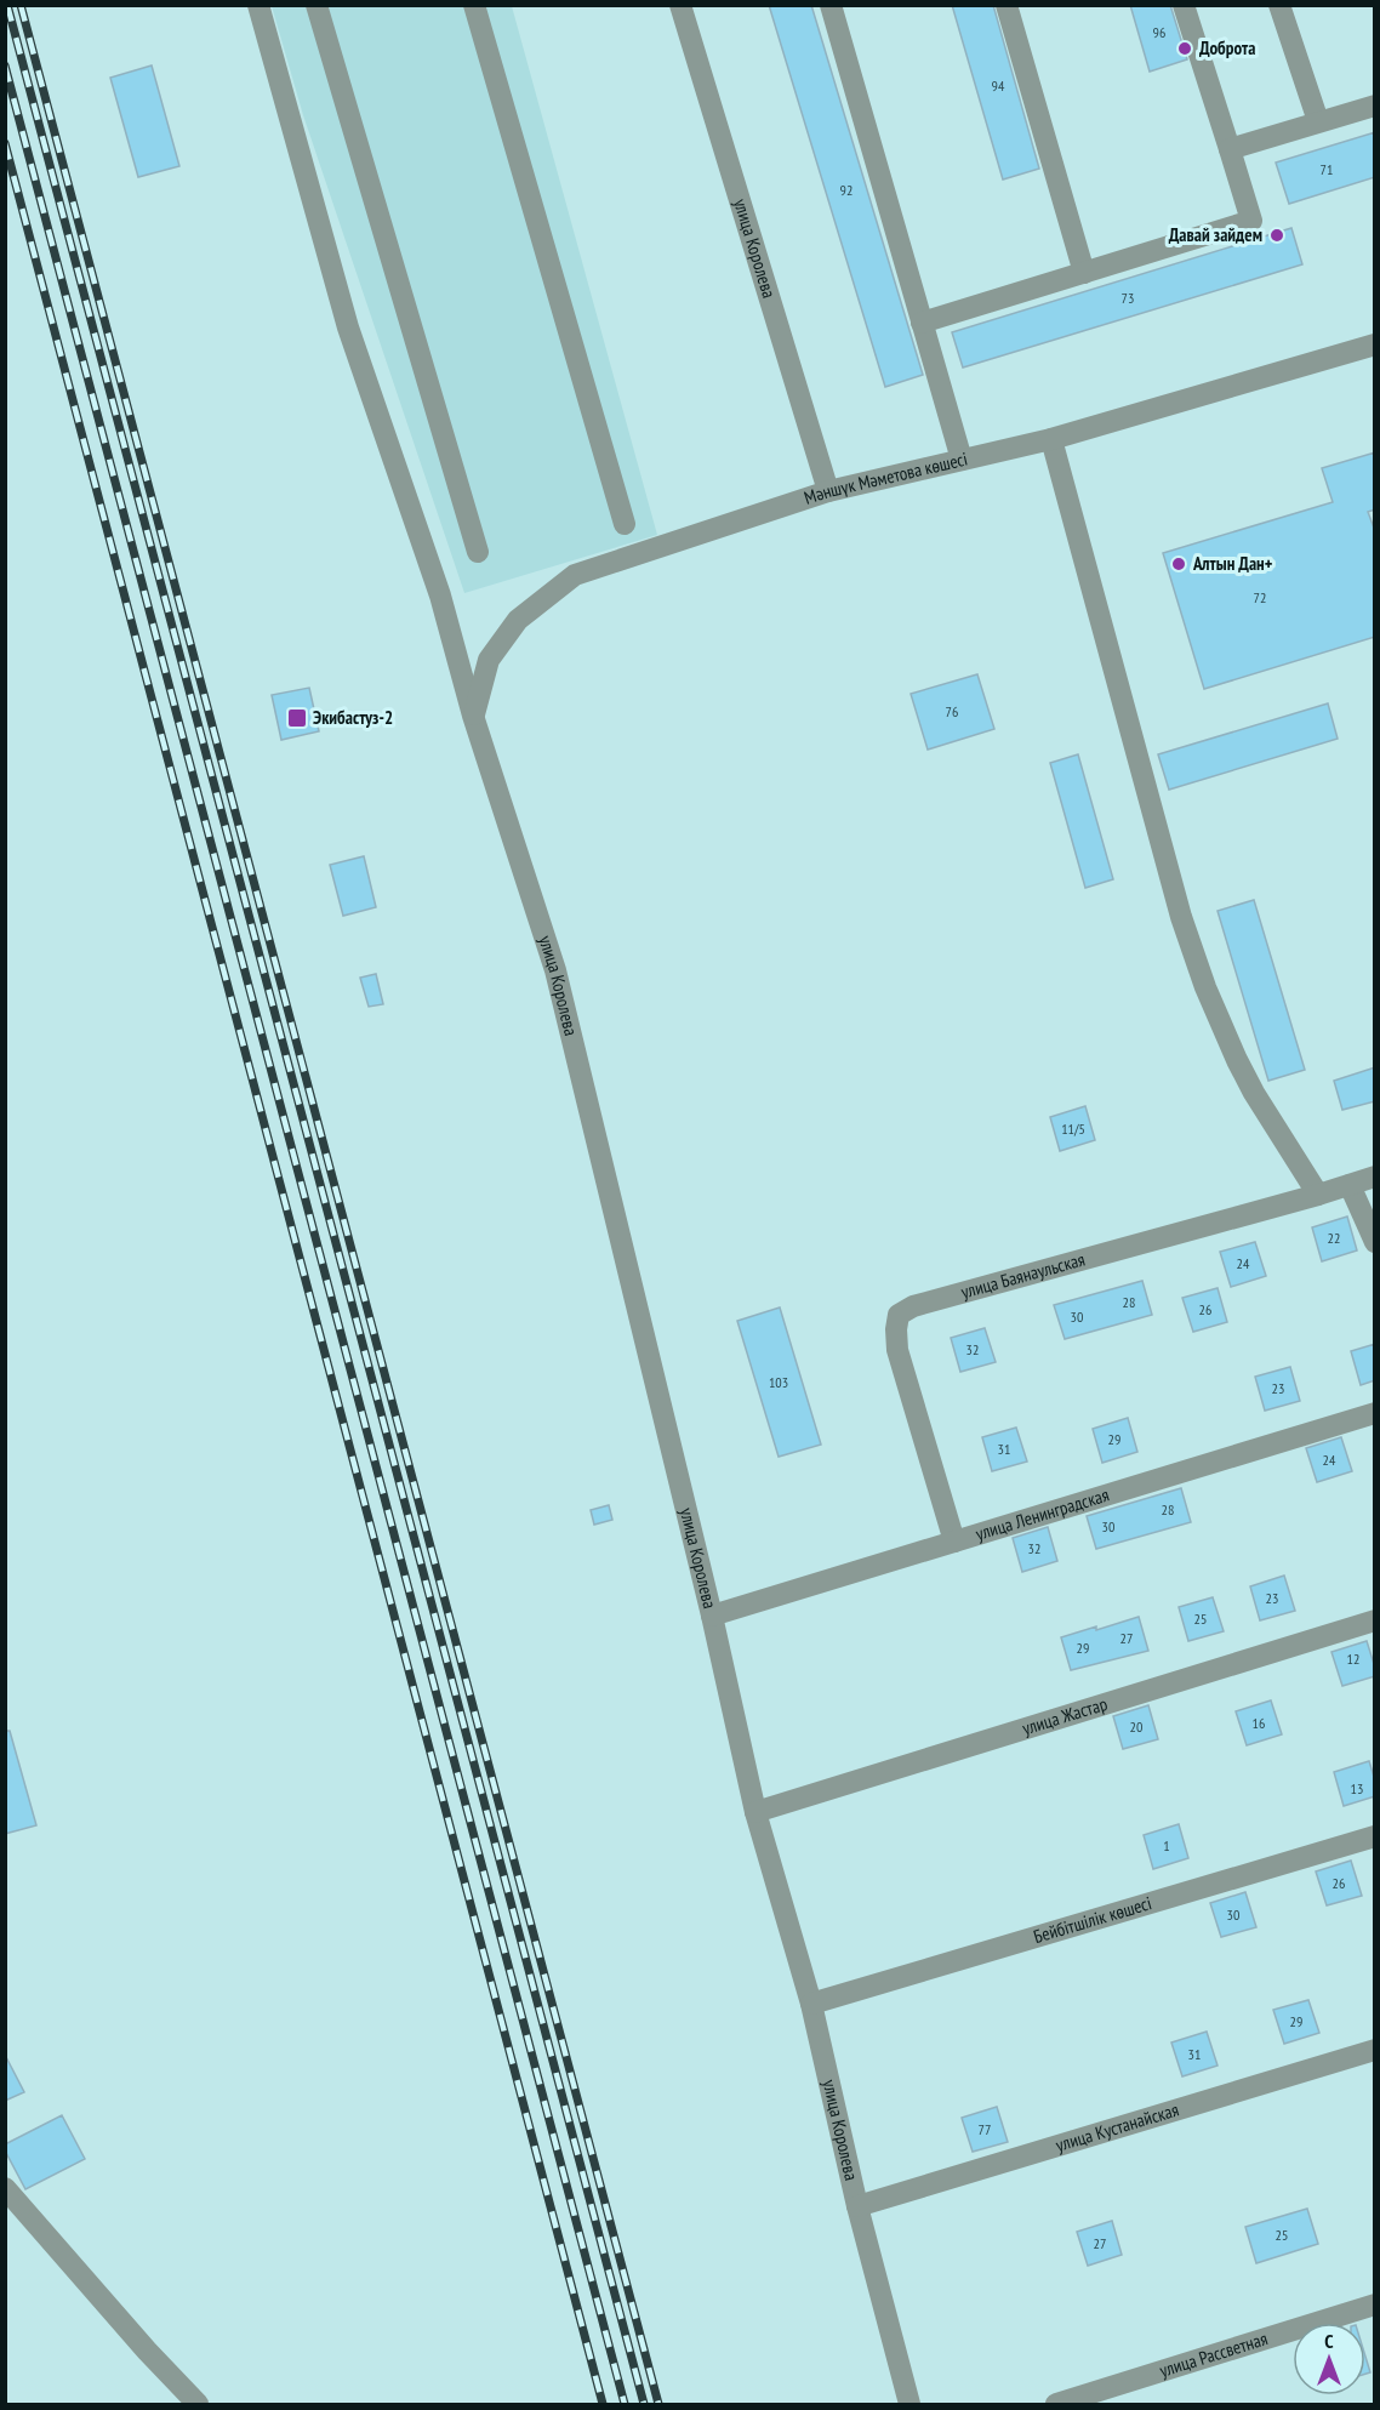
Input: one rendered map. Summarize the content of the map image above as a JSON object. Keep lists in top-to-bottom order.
{
  "streets": {
    "street": [
      "улица Королева",
      "Мәншүк Мәметова көшесі",
      "улица Баянаульская",
      "улица Ленинградская",
      "улица Жастар",
      "Бейбітшілік көшесі",
      "улица Кустанайская",
      "улица Рассветная"
    ]
  },
  "crossings": [
    ["улица Королева", "Мәншүк Мәметова көшесі"],
    ["улица Королева", "улица Ленинградская"],
    ["улица Королева", "улица Жастар"],
    ["улица Королева", "Бейбітшілік көшесі"],
    ["улица Королева", "улица Кустанайская"],
    ["улица Баянаульская", "улица Ленинградская"]
  ],
  "places": {
    "other": ["Доброта", "Давай зайдем", "Алтын Дан+"],
    "transit": ["Экибастуз-2"]
  },
  "house_numbers": [
    "96",
    "94",
    "71",
    "92",
    "73",
    "72",
    "76",
    "11/5",
    "22",
    "24",
    "28",
    "26",
    "30",
    "32",
    "103",
    "23",
    "29",
    "31",
    "24",
    "28",
    "30",
    "32",
    "23",
    "25",
    "27",
    "29",
    "12",
    "16",
    "20",
    "13",
    "1",
    "26",
    "30",
    "29",
    "31",
    "77",
    "25",
    "27"
  ],
  "north": "top"
}
